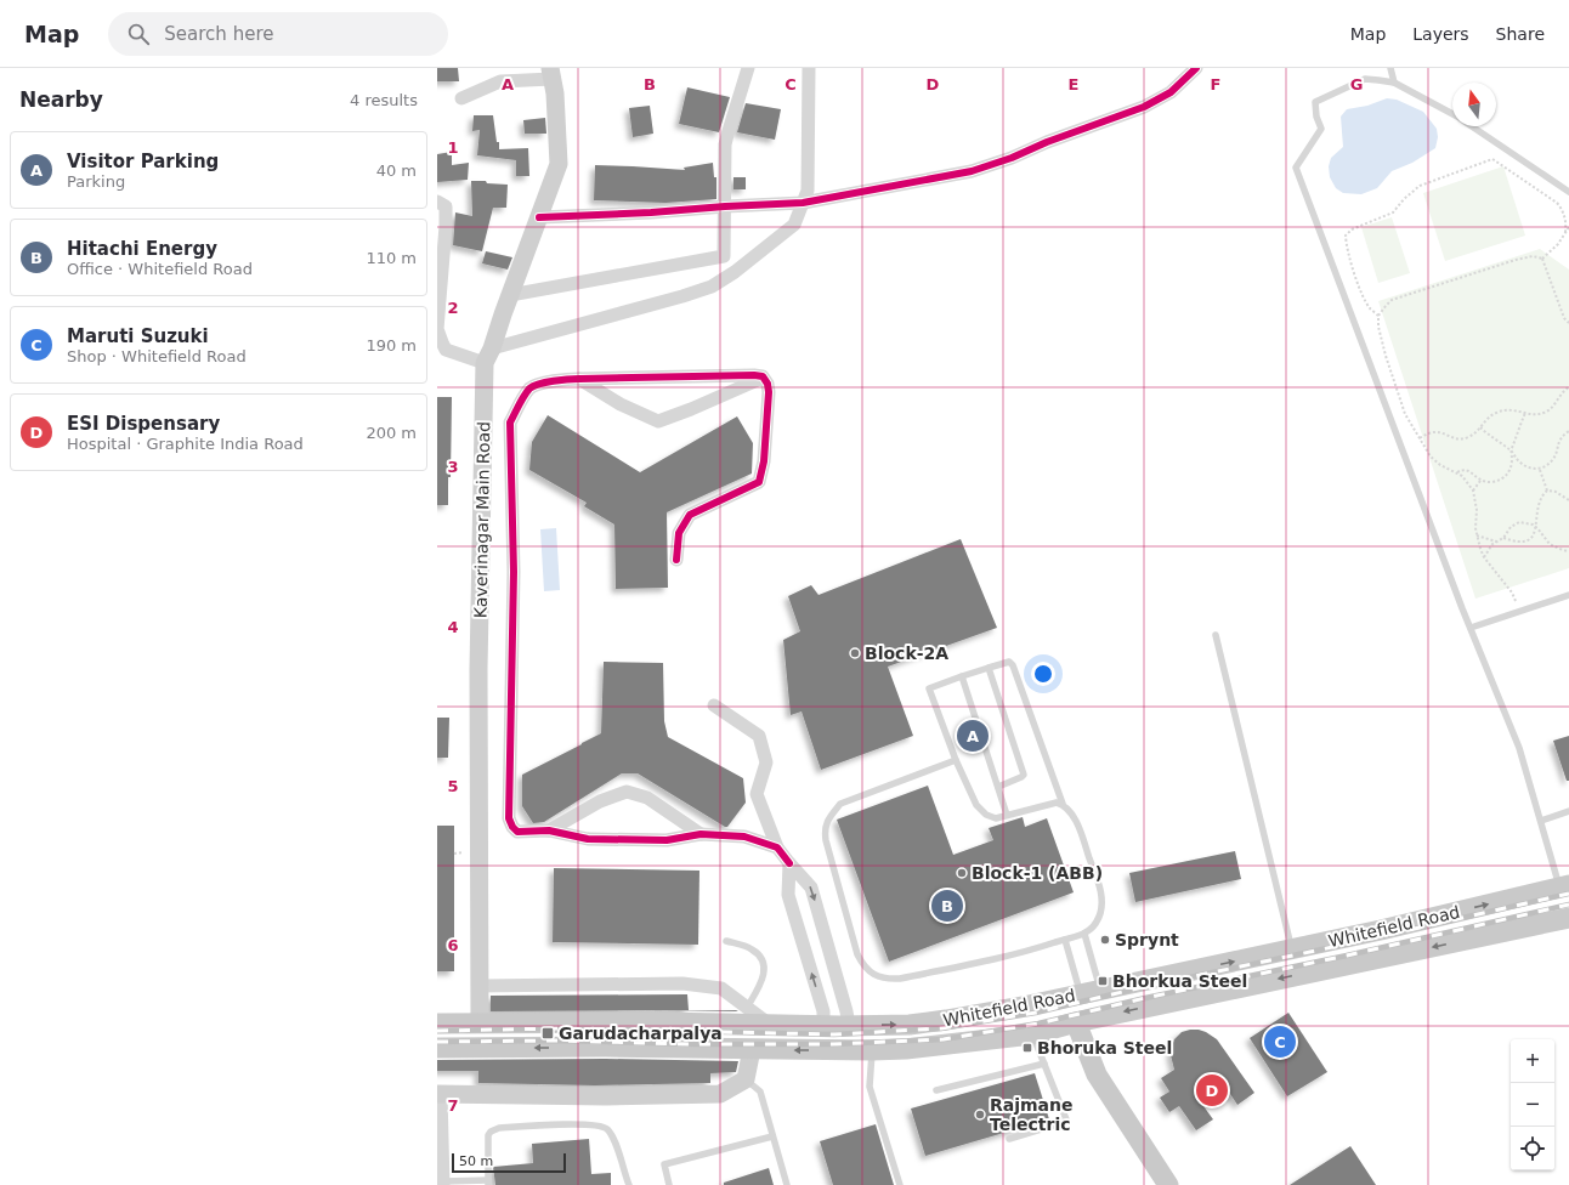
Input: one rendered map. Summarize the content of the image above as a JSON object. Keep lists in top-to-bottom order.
{
  "streets": {
    "main road": ["Whitefield Road"],
    "street": ["Kaverinagar Main Road"]
  },
  "crossings": [
    ["Kaverinagar Main Road", "Whitefield Road"]
  ],
  "places": {
    "other": [
      "Block-2A",
      "Block-1 (ABB)",
      "Sprynt",
      "Rajmane Telectric"
    ],
    "transit": ["Bhorkua Steel", "Garudacharpalya", "Bhoruka Steel"]
  },
  "scale_bar": "50 m",
  "north": "top",
  "page": {
    "header": "Map",
    "search": "Search here",
    "nav": ["Map", "Layers", "Share"],
    "heading": ["Nearby", "4 results"],
    "list": [
      {
        "mark": "A",
        "name": "Visitor Parking",
        "note": "Parking",
        "value": "40 m"
      },
      {
        "mark": "B",
        "name": "Hitachi Energy",
        "note": "Office · Whitefield Road",
        "value": "110 m"
      },
      {
        "mark": "C",
        "name": "Maruti Suzuki",
        "note": "Shop · Whitefield Road",
        "value": "190 m"
      },
      {
        "mark": "D",
        "name": "ESI Dispensary",
        "note": "Hospital · Graphite India Road",
        "value": "200 m"
      }
    ],
    "pins": [
      "A",
      "B",
      "C",
      "D"
    ],
    "map_buttons": ["+", "−"],
    "scale": "50 m"
  },
  "grid": {
    "columns": [
      "A",
      "B",
      "C",
      "D",
      "E",
      "F",
      "G"
    ],
    "rows": [
      "1",
      "2",
      "3",
      "4",
      "5",
      "6",
      "7"
    ]
  }
}
